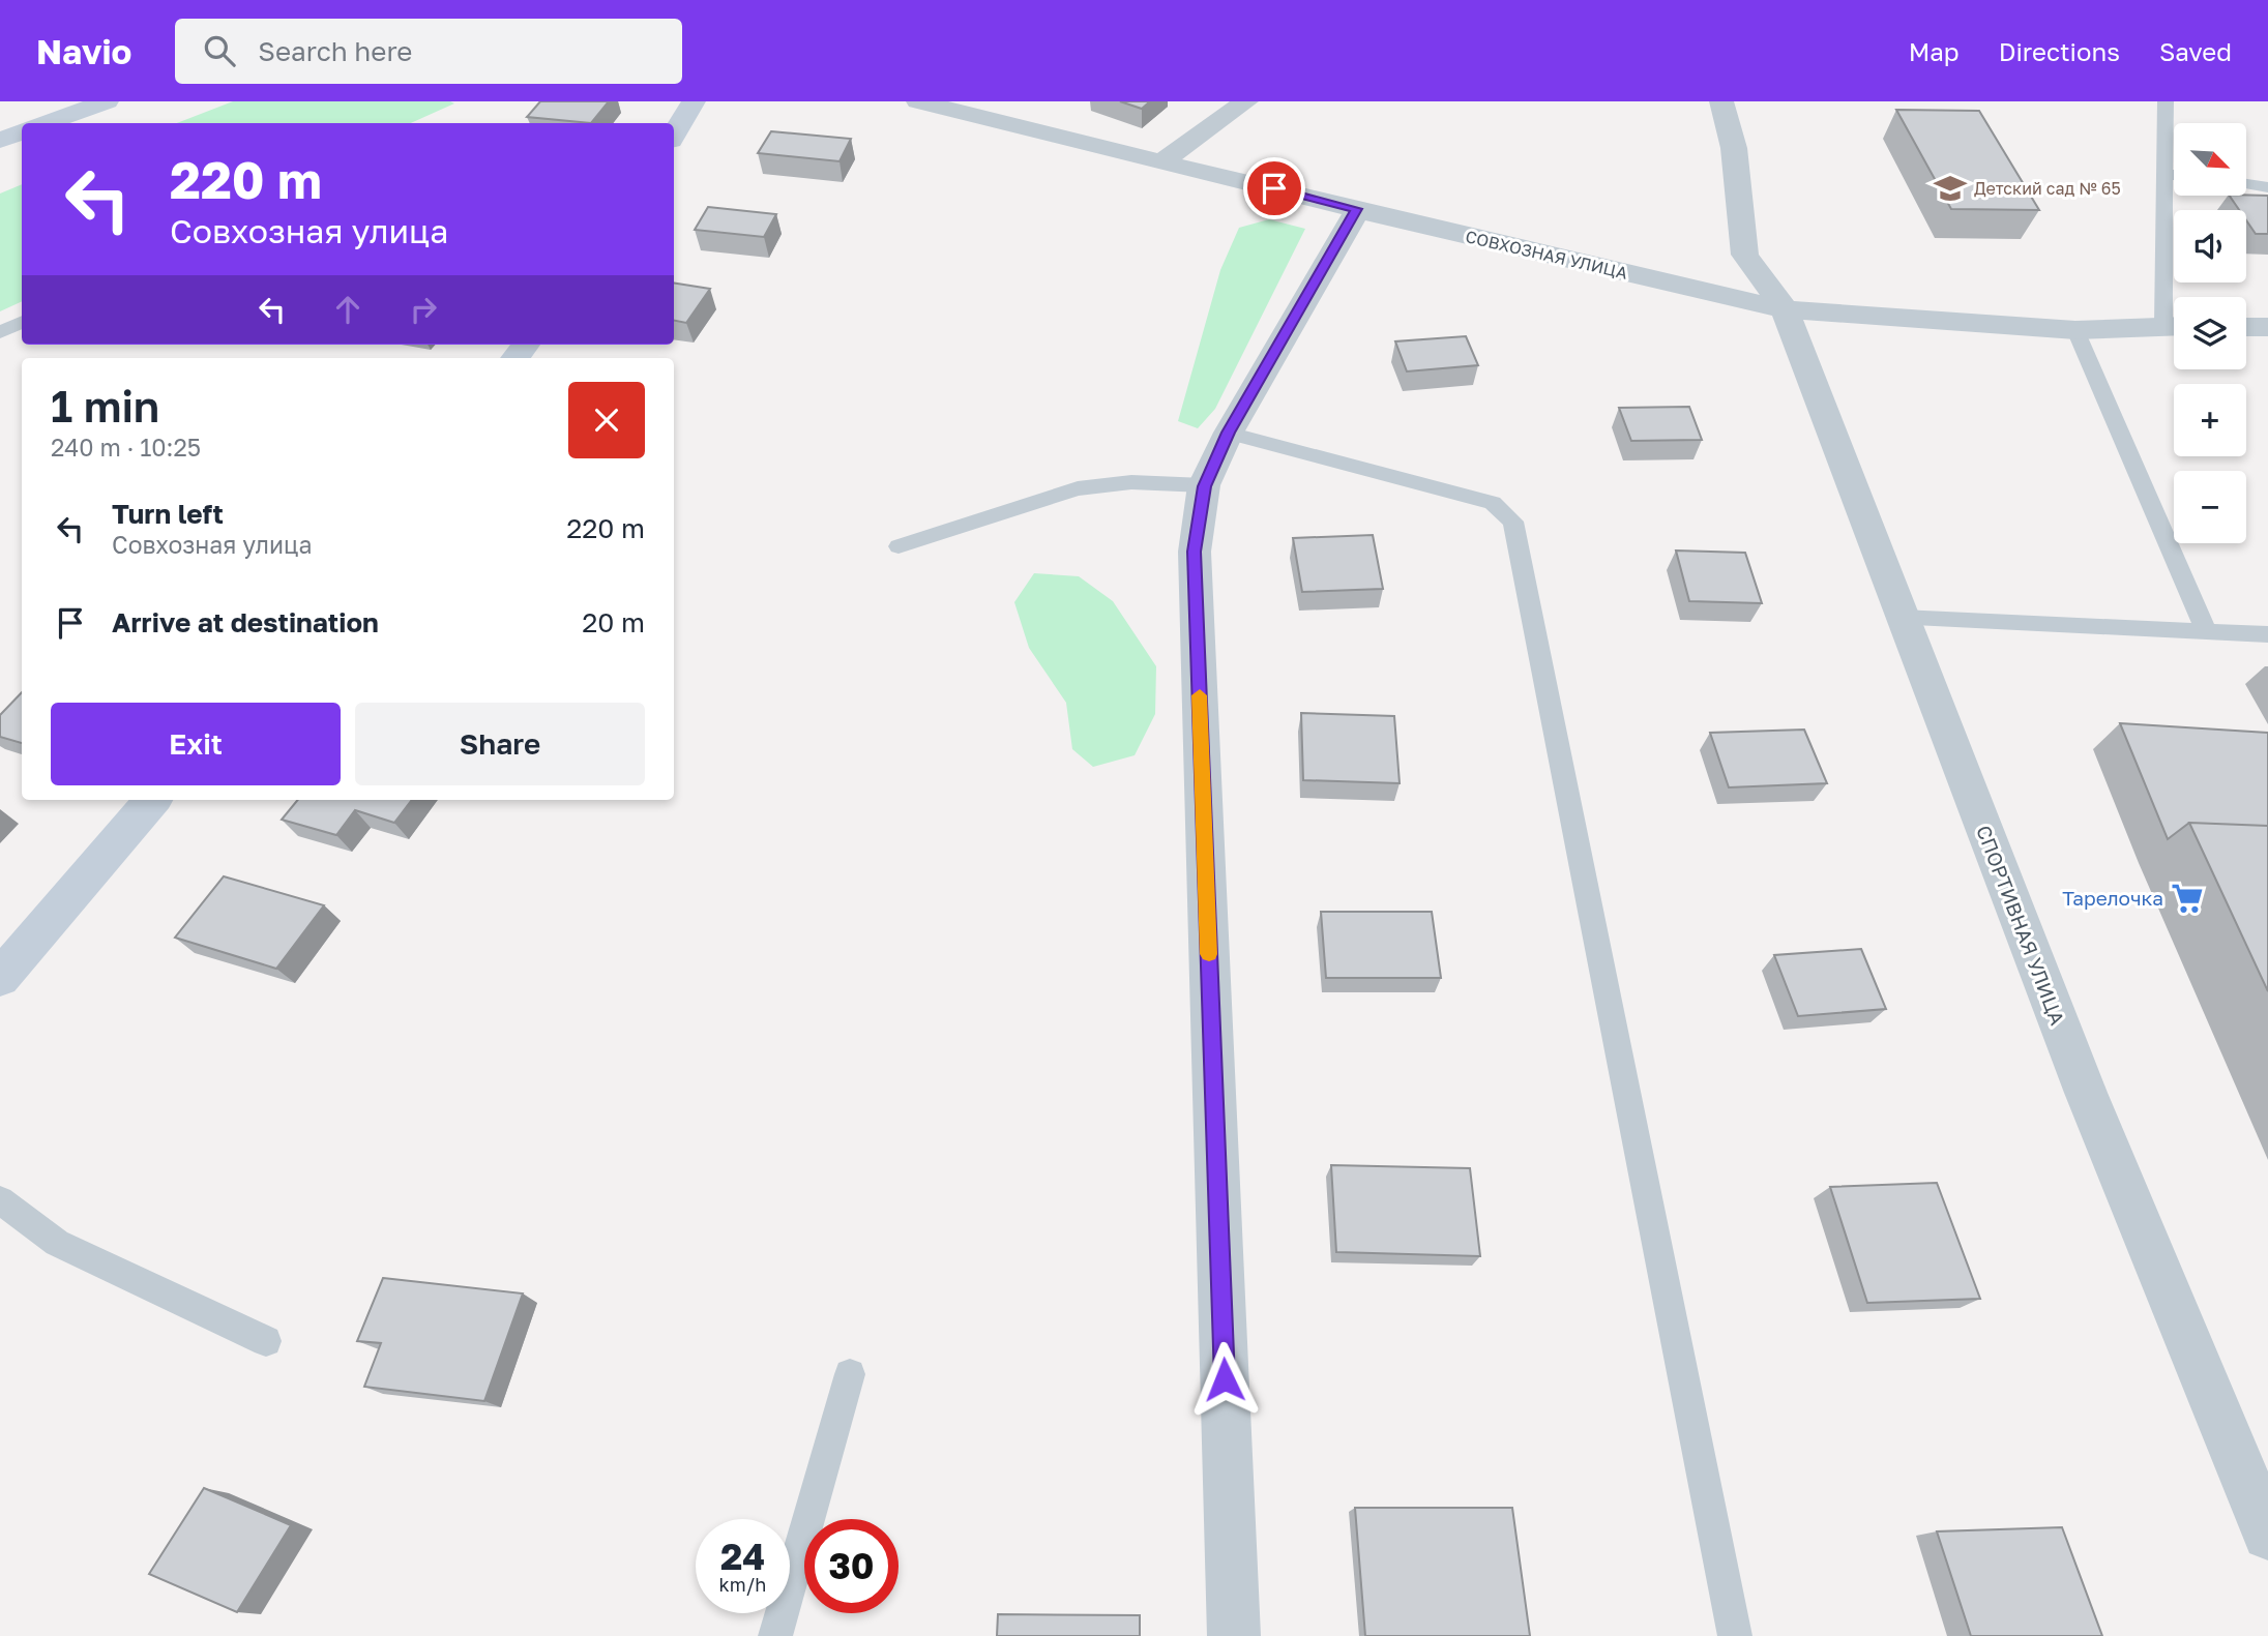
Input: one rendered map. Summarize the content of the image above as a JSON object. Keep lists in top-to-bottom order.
{
  "streets": {
    "street": ["СОВХОЗНАЯ УЛИЦА", "СПОРТИВНАЯ УЛИЦА"]
  },
  "crossings": [
    ["СОВХОЗНАЯ УЛИЦА", "СПОРТИВНАЯ УЛИЦА"]
  ],
  "places": {
    "school or university": ["Детский сад № 65"],
    "supermarket": ["Тарелочка"]
  },
  "north": "bottom right",
  "page": {
    "header": "Navio",
    "search": "Search here",
    "nav": ["Map", "Directions", "Saved"],
    "map_buttons": ["+", "−"],
    "turn": ["220 m", "Совхозная улица"],
    "heading": ["1 min", "240 m · 10:25"],
    "list": [
      {
        "name": "Turn left",
        "note": "Совхозная улица",
        "value": "220 m"
      },
      {
        "name": "Arrive at destination",
        "value": "20 m"
      }
    ],
    "buttons": ["Exit", "Share"],
    "speed": "24 km/h",
    "limit": "30"
  }
}
